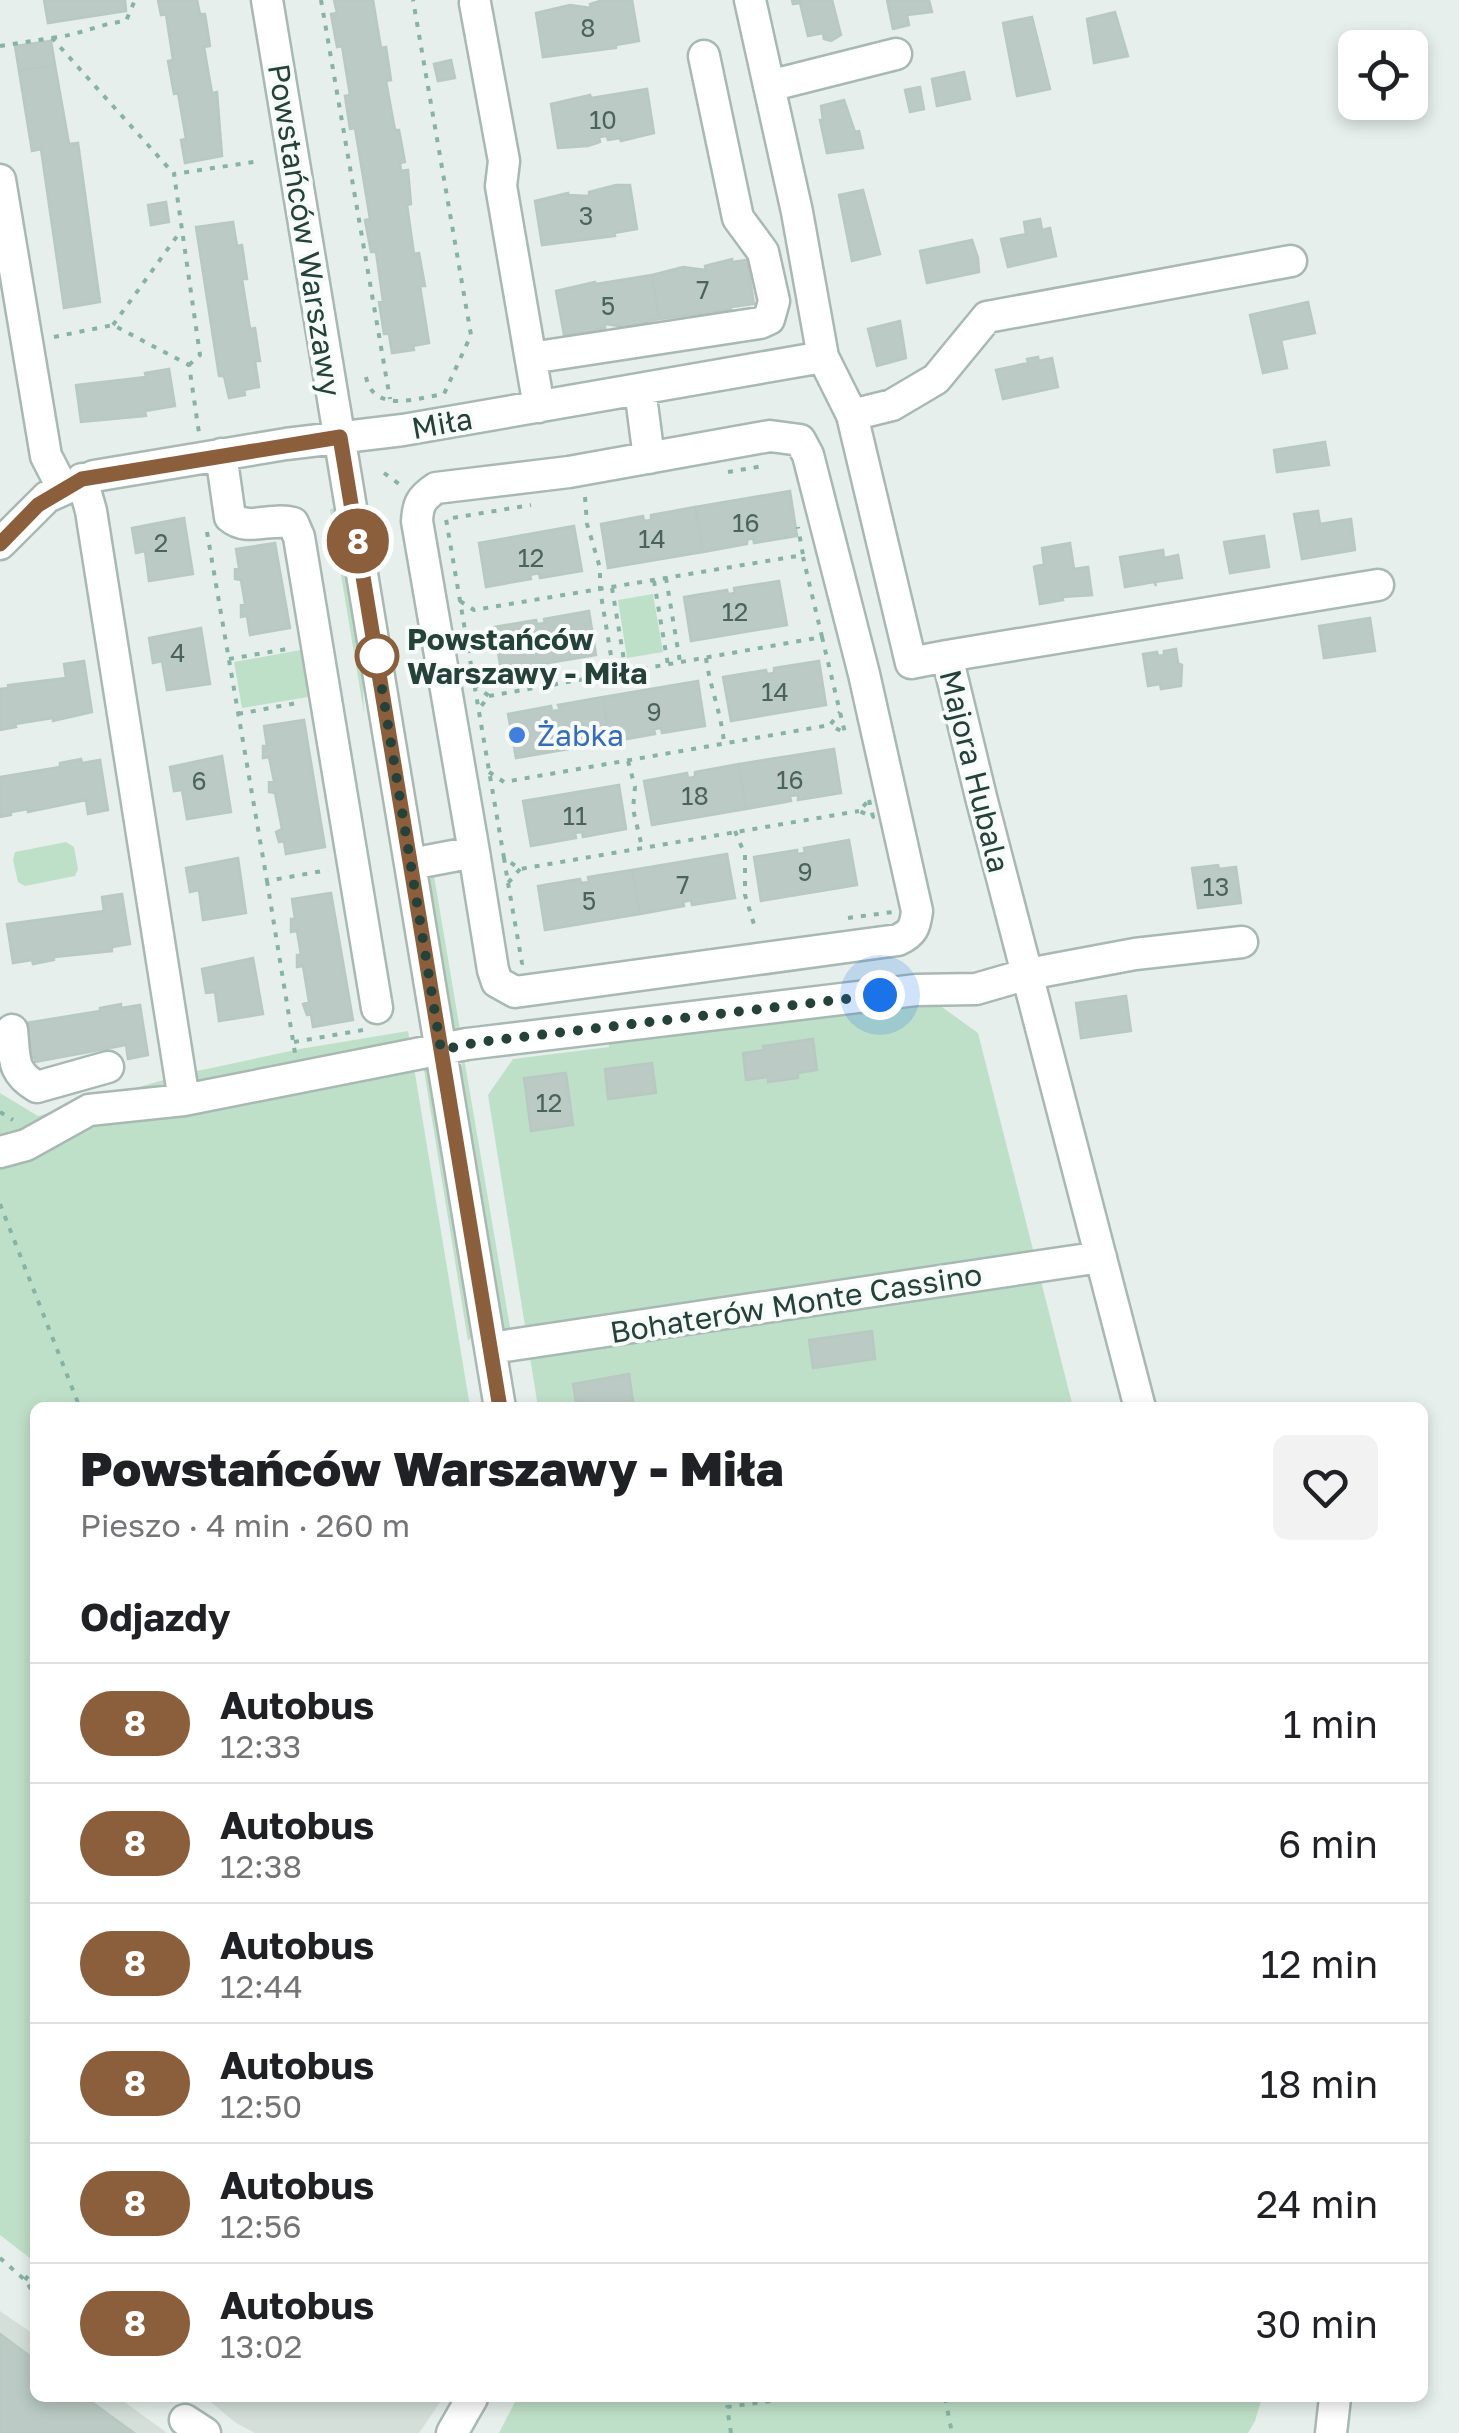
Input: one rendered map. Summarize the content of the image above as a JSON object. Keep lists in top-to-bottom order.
{
  "streets": {
    "street": [
      "Powstańców Warszawy",
      "Miła",
      "Majora Hubala",
      "Bohaterów Monte Cassino"
    ]
  },
  "crossings": [
    ["Powstańców Warszawy", "Miła"],
    ["Powstańców Warszawy", "Bohaterów Monte Cassino"],
    ["Miła", "Majora Hubala"],
    ["Majora Hubala", "Bohaterów Monte Cassino"]
  ],
  "places": ["Powstańców Warszawy - Miła", "Żabka"],
  "lines": ["bus line 8"],
  "house_numbers": [
    "8",
    "10",
    "3",
    "7",
    "5",
    "16",
    "14",
    "2",
    "12",
    "12",
    "4",
    "14",
    "9",
    "16",
    "6",
    "18",
    "11",
    "9",
    "7",
    "13",
    "5",
    "12"
  ],
  "page": {
    "on_map": "8",
    "heading": [
      ["Powstańców Warszawy - Miła", "Pieszo · 4 min · 260 m"],
      "Odjazdy"
    ],
    "list": [
      {
        "mark": "8",
        "name": "Autobus",
        "note": "12:33",
        "value": "1 min"
      },
      {
        "mark": "8",
        "name": "Autobus",
        "note": "12:38",
        "value": "6 min"
      },
      {
        "mark": "8",
        "name": "Autobus",
        "note": "12:44",
        "value": "12 min"
      },
      {
        "mark": "8",
        "name": "Autobus",
        "note": "12:50",
        "value": "18 min"
      },
      {
        "mark": "8",
        "name": "Autobus",
        "note": "12:56",
        "value": "24 min"
      },
      {
        "mark": "8",
        "name": "Autobus",
        "note": "13:02",
        "value": "30 min"
      }
    ]
  }
}
